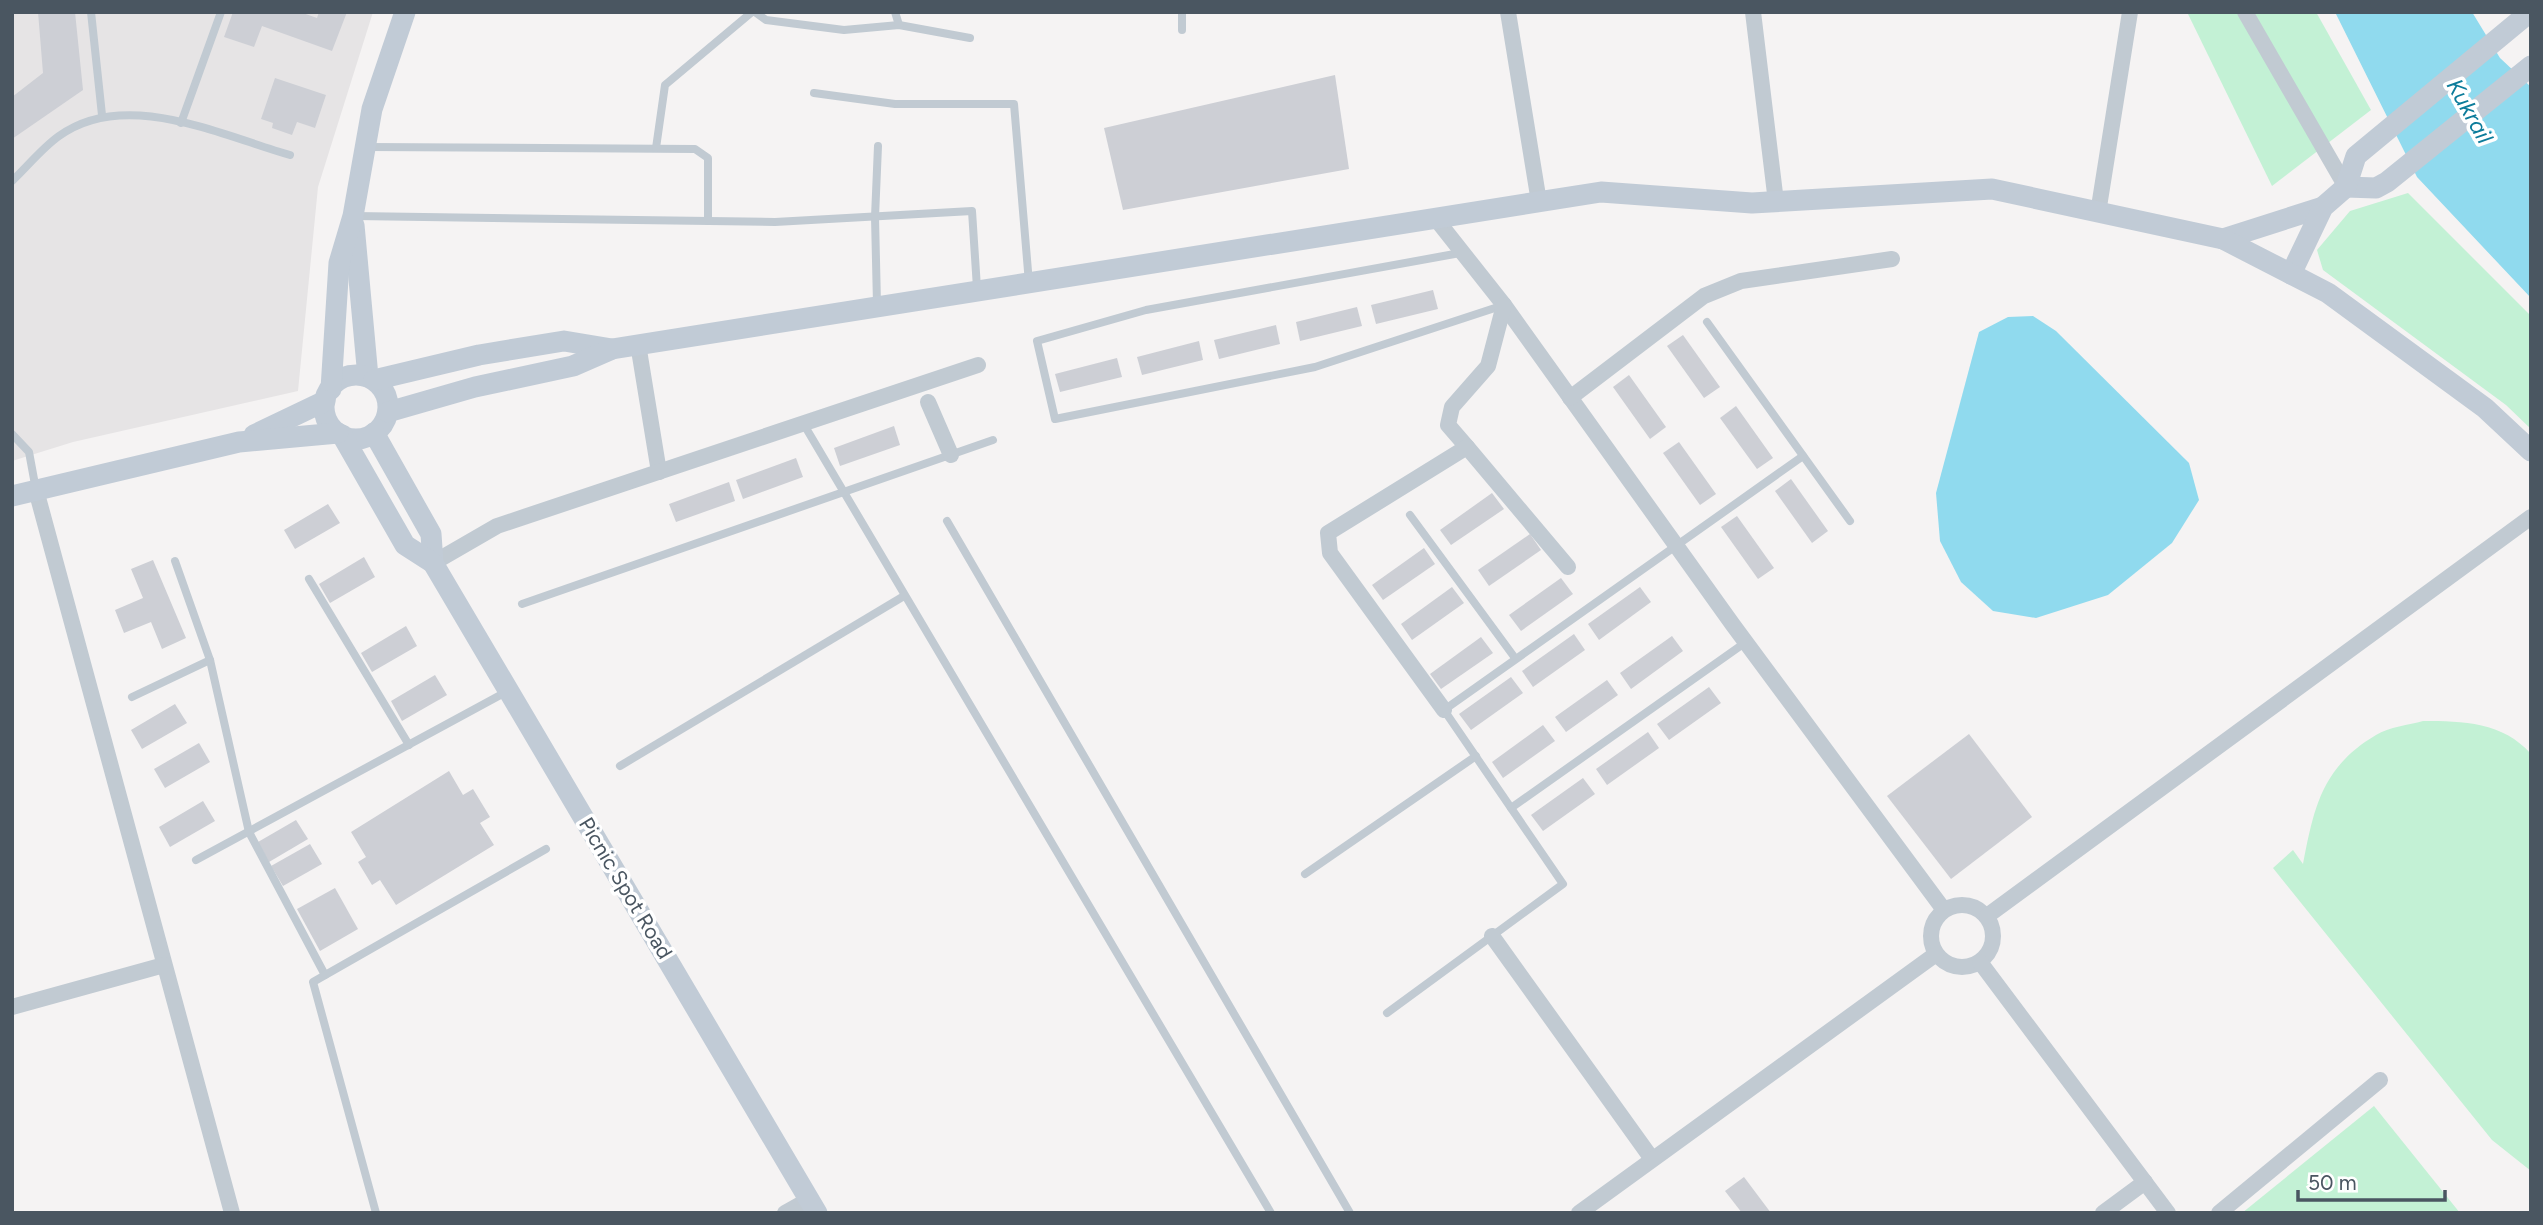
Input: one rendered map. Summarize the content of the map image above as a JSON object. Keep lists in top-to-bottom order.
{
  "streets": {
    "street": ["Picnic Spot Road"]
  },
  "water": ["Kukrail"],
  "scale_bar": "50 m"
}
